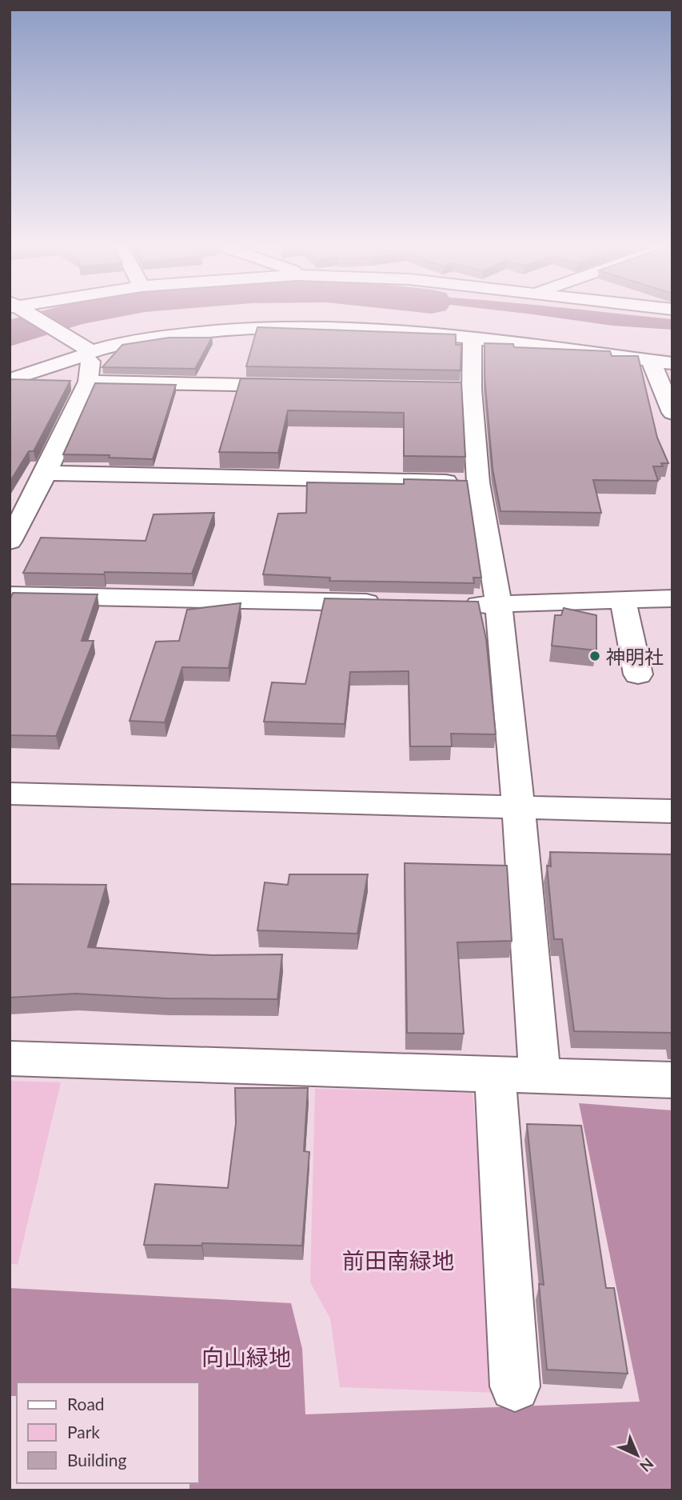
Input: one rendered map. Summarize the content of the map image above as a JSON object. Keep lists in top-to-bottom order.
{
  "parks": ["前田南緑地", "向山緑地"],
  "places": ["神明社"],
  "legend": ["Road", "Park", "Building"],
  "north": "bottom right"
}
